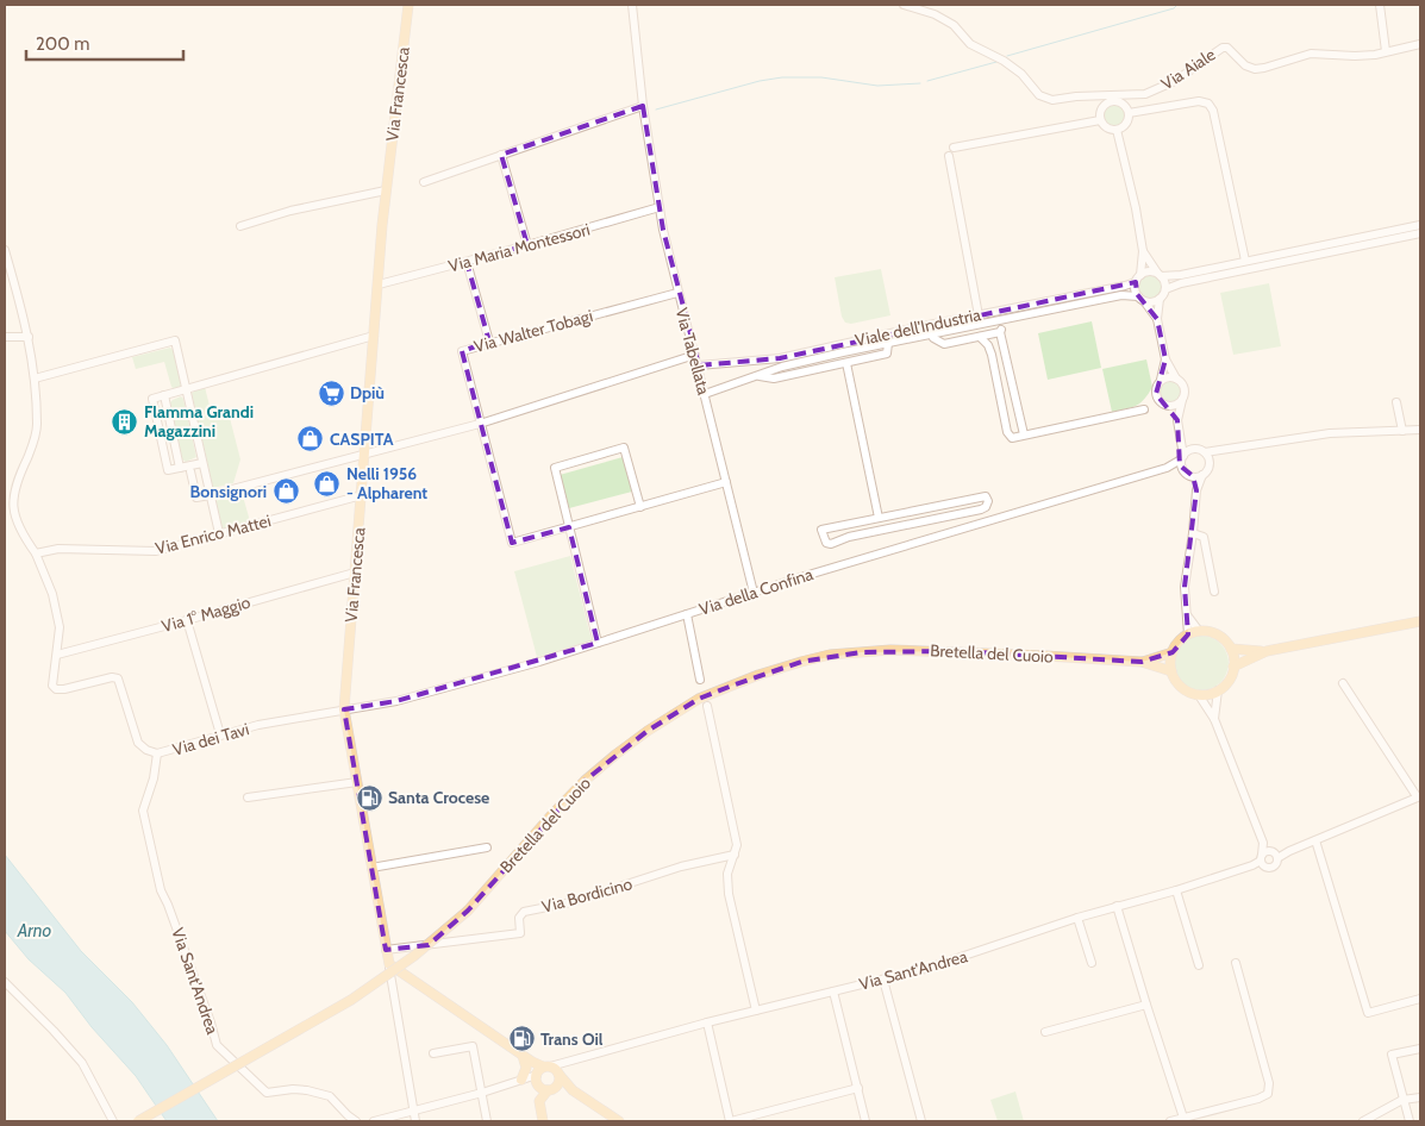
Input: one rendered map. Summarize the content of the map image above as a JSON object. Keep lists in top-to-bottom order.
{
  "streets": {
    "main road": ["Via Francesca", "Bretella del Cuoio"],
    "street": [
      "Via Aiale",
      "Via Maria Montessori",
      "Viale dell'Industria",
      "Via Walter Tobagi",
      "Via Tabellata",
      "Via Enrico Mattei",
      "Via della Confina",
      "Via 1° Maggio",
      "Via dei Tavi",
      "Via Bordicino",
      "Via Sant'Andrea"
    ]
  },
  "crossings": [
    ["Via Francesca", "Via Maria Montessori"],
    ["Via Francesca", "Via Enrico Mattei"],
    ["Via Francesca", "Via della Confina"],
    ["Via Francesca", "Via 1° Maggio"],
    ["Via Francesca", "Via dei Tavi"],
    ["Via Francesca", "Via Bordicino"],
    ["Via Maria Montessori", "Via Tabellata"],
    ["Viale dell'Industria", "Via Tabellata"],
    ["Via Walter Tobagi", "Via Tabellata"],
    ["Via Tabellata", "Via della Confina"],
    ["Via Enrico Mattei", "Via dei Tavi"],
    ["Via della Confina", "Via dei Tavi"],
    ["Via 1° Maggio", "Via dei Tavi"],
    ["Via dei Tavi", "Via Sant'Andrea"]
  ],
  "water": ["Arno"],
  "places": {
    "supermarket": ["Dpiù"],
    "building": ["Flamma Grandi Magazzini"],
    "shop": ["CASPITA", "Nelli 1956 - Alpharent", "Bonsignori"],
    "fuel station": ["Santa Crocese", "Trans Oil"]
  },
  "scale_bar": "200 m"
}
